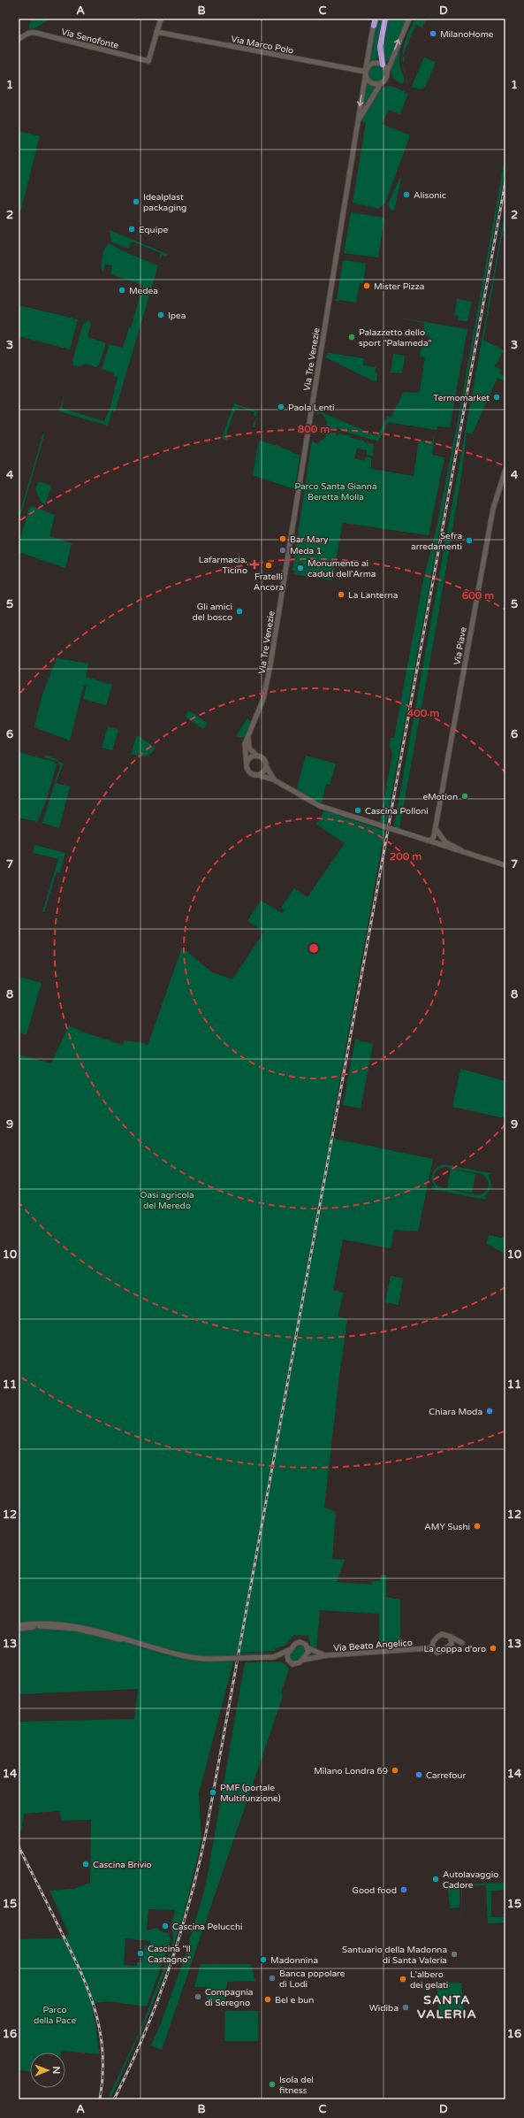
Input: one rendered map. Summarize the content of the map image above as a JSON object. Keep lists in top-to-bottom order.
{
  "streets": {
    "street": [
      "Via Senofonte",
      "Via Marco Polo",
      "Via Tre Venezie",
      "Via Piave",
      "Via Beato Angelico"
    ]
  },
  "crossings": [
    ["Via Senofonte", "Via Marco Polo"],
    ["Via Marco Polo", "Via Tre Venezie"]
  ],
  "districts": ["SANTA VALERIA"],
  "parks": ["Parco Santa Gianna Beretta Molla", "Oasi agricola del Meredo", "Parco della Pace"],
  "places": {
    "other": [
      "MilanoHome",
      "Alisonic",
      "Idealplast packaging",
      "Equipe",
      "Mister Pizza",
      "Medea",
      "Ipea",
      "Palazzetto dello sport \"Palameda\"",
      "Termomarket",
      "Paola Lenti",
      "Bar Mary",
      "Sefra arredamenti",
      "Meda 1",
      "Fratelli Ancora",
      "Monumento ai caduti dell'Arma",
      "La Lanterna",
      "Gli amici del bosco",
      "eMotion",
      "Cascina Polloni",
      "Chiara Moda",
      "AMY Sushi",
      "La coppa d'oro",
      "Milano Londra 69",
      "Carrefour",
      "PMF (portale Multifunzione)",
      "Cascina Brivio",
      "Autolavaggio Cadore",
      "Good food",
      "Cascina Pelucchi",
      "Cascina \"Il Castagno\"",
      "Santuario della Madonna di Santa Valeria",
      "Madonnina",
      "Banca popolare di Lodi",
      "L'albero dei gelati",
      "Compagnia di Seregno",
      "Bel e bun",
      "Widiba",
      "Isola del fitness"
    ],
    "health": ["Lafarmacia. Ticino"]
  },
  "north": "right",
  "grid": {
    "columns": [
      "A",
      "B",
      "C",
      "D"
    ],
    "rows": [
      "1",
      "2",
      "3",
      "4",
      "5",
      "6",
      "7",
      "8",
      "9",
      "10",
      "11",
      "12",
      "13",
      "14",
      "15",
      "16"
    ]
  },
  "rings": [
    "800 m",
    "600 m",
    "400 m",
    "200 m"
  ]
}
